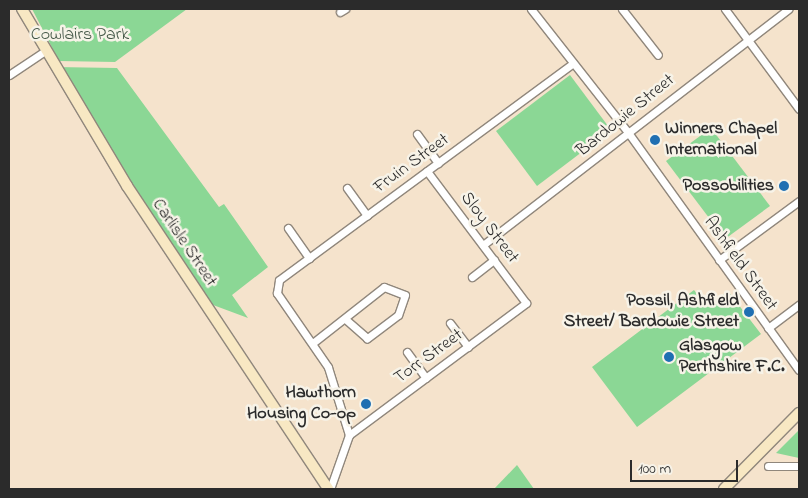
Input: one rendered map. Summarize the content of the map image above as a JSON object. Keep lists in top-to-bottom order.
{
  "streets": {
    "street": [
      "Bardowie Street",
      "Fruin Street",
      "Sloy Street",
      "Carlisle Street",
      "Ashfield Street",
      "Torr Street"
    ]
  },
  "crossings": [
    ["Bardowie Street", "Sloy Street"],
    ["Bardowie Street", "Ashfield Street"],
    ["Fruin Street", "Sloy Street"],
    ["Fruin Street", "Ashfield Street"],
    ["Sloy Street", "Torr Street"]
  ],
  "parks": ["Cowlairs Park"],
  "places": [
    "Winners Chapel International",
    "Possobilities",
    "Possil, Ashfield Street/ Bardowie Street",
    "Glasgow Perthshire F.C.",
    "Hawthorn Housing Co-op"
  ],
  "scale_bar": "100 m"
}
